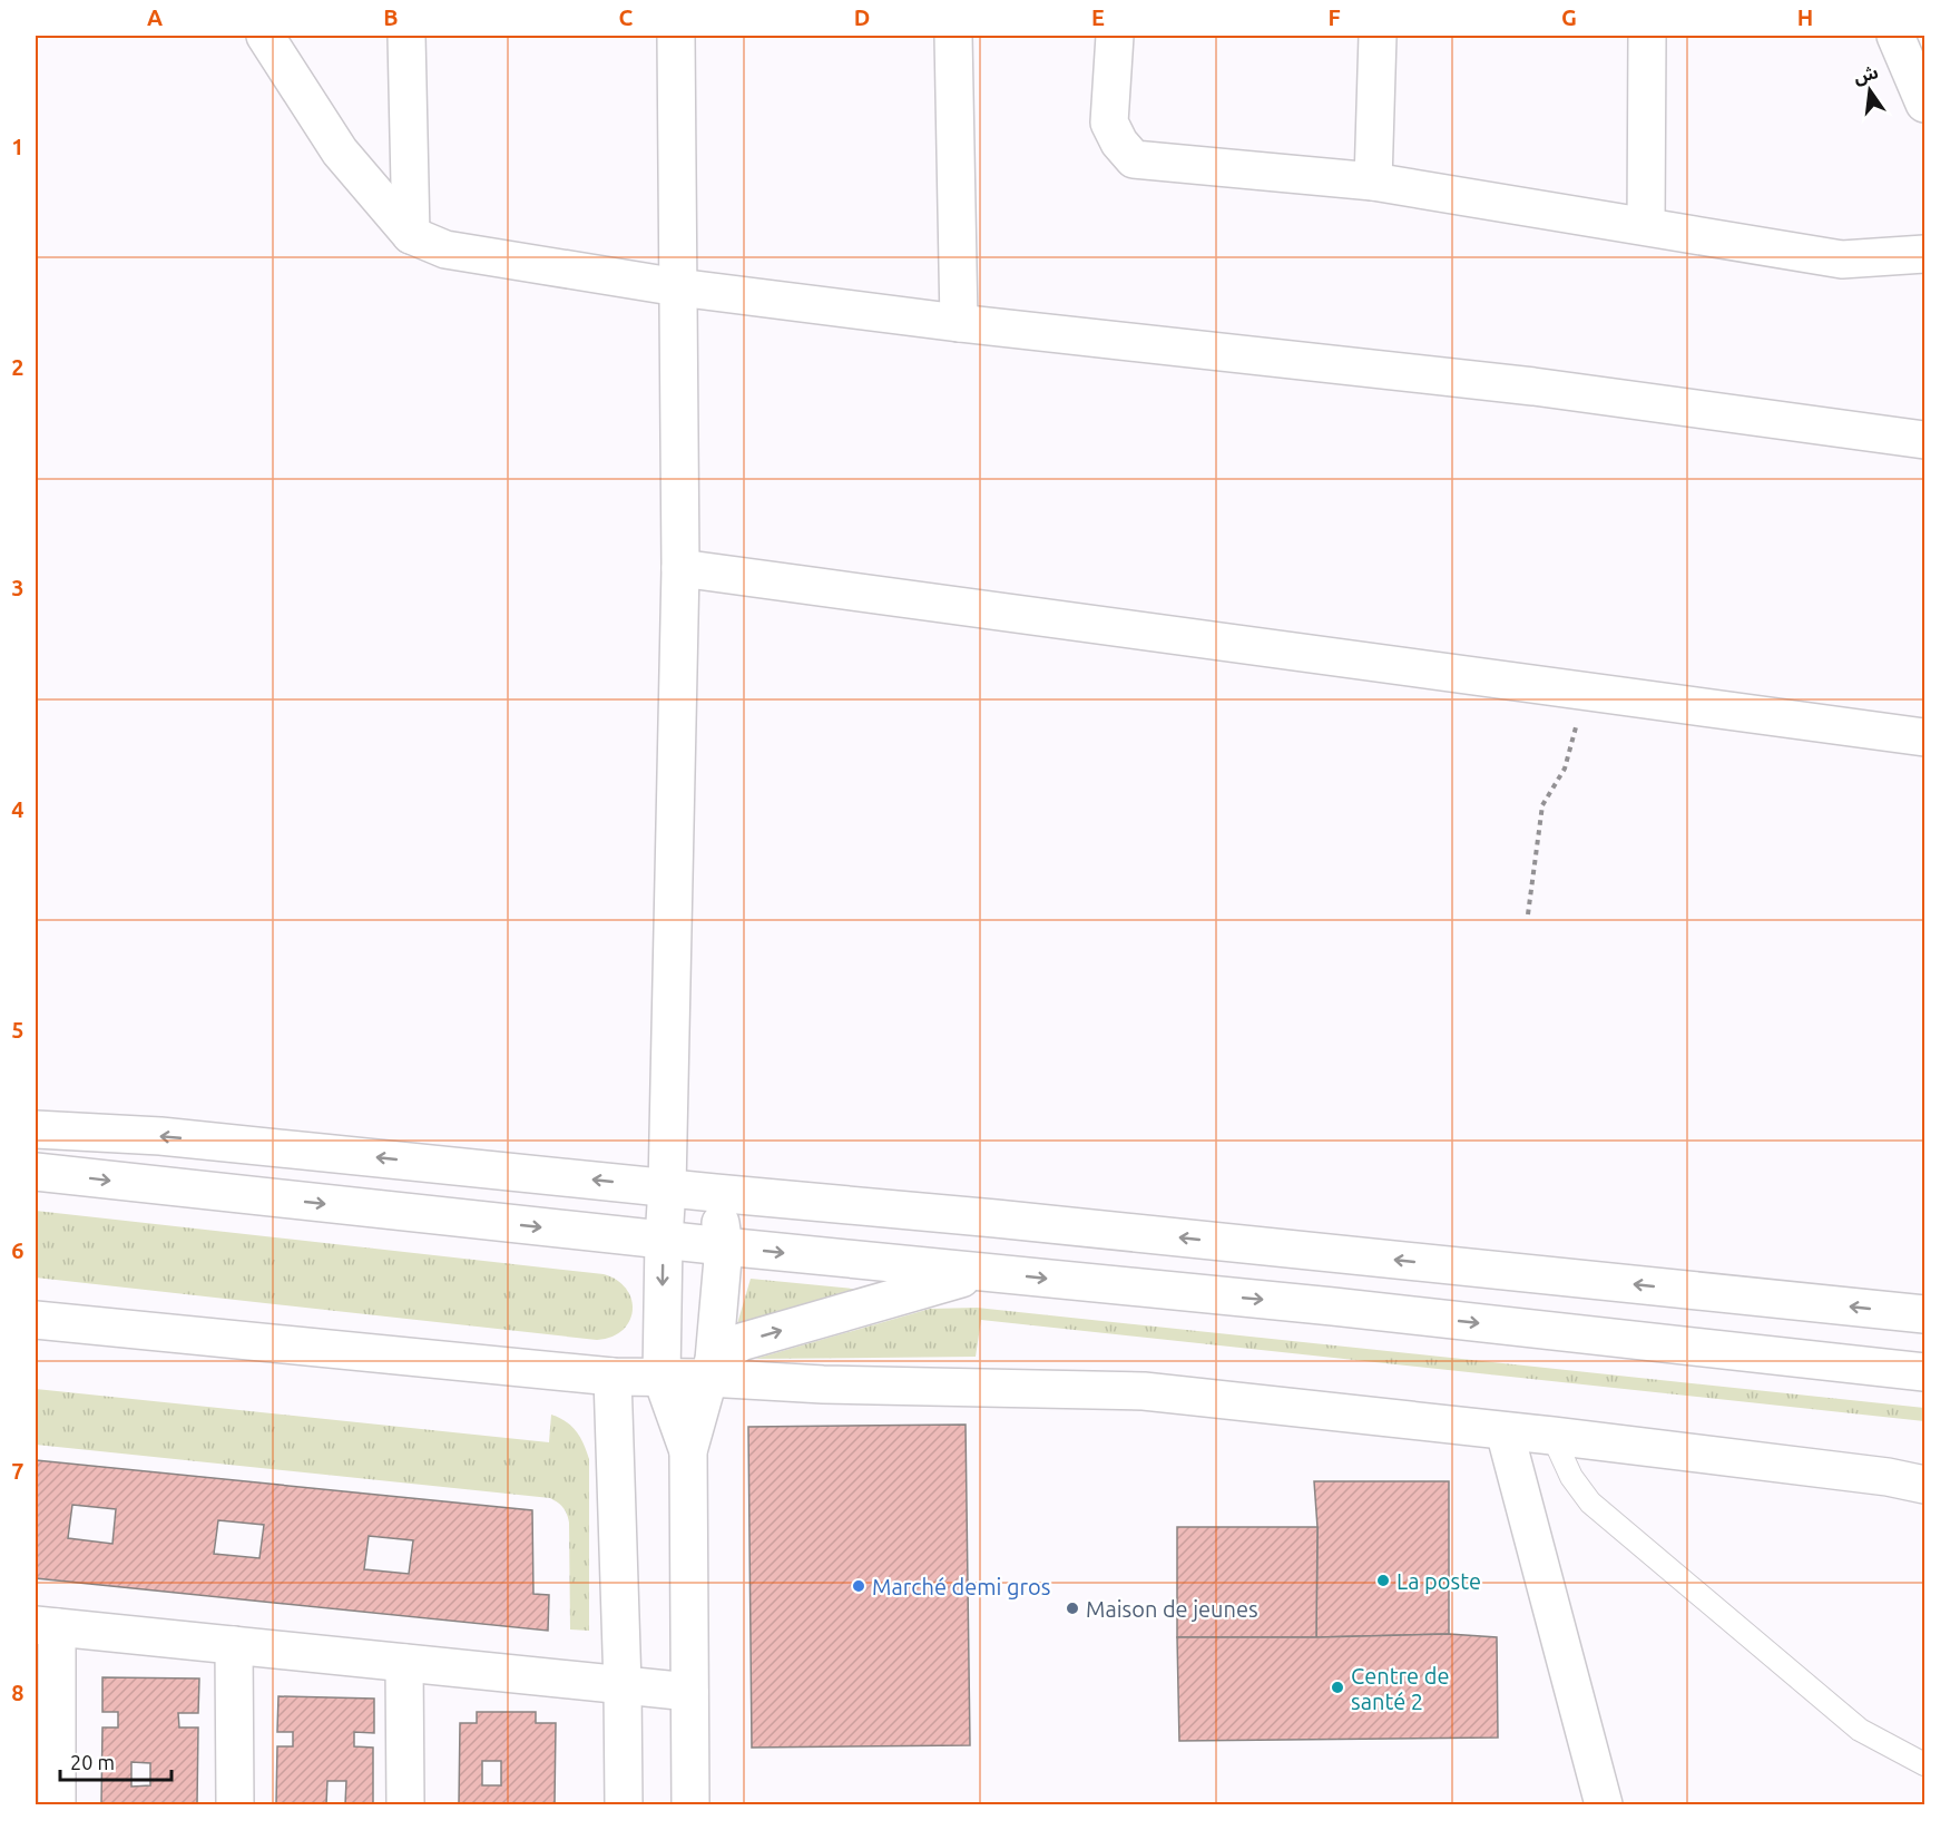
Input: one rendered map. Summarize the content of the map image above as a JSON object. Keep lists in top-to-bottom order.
{
  "places": [
    "La poste",
    "Marché demi gros",
    "Maison de jeunes",
    "Centre de santé 2"
  ],
  "scale_bar": "20 m",
  "north": "top",
  "grid": {
    "columns": [
      "A",
      "B",
      "C",
      "D",
      "E",
      "F",
      "G",
      "H"
    ],
    "rows": [
      "1",
      "2",
      "3",
      "4",
      "5",
      "6",
      "7",
      "8"
    ]
  }
}
